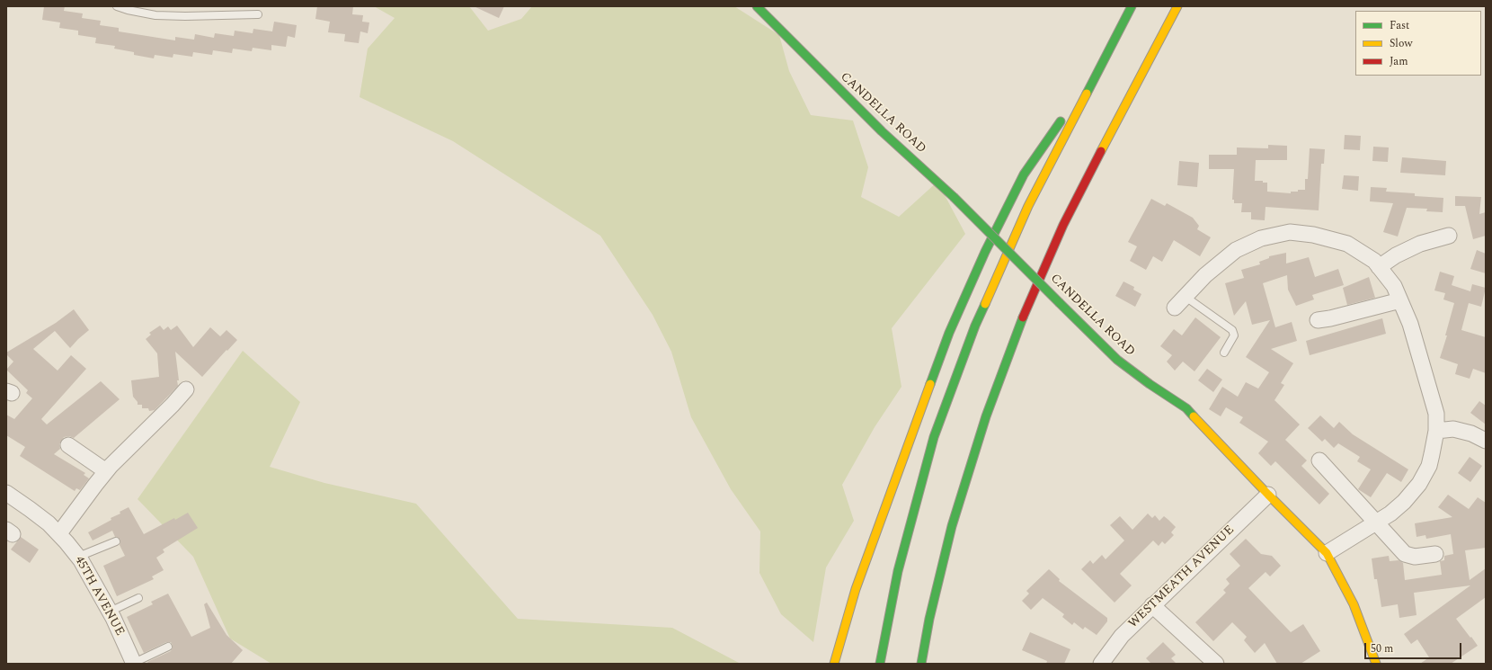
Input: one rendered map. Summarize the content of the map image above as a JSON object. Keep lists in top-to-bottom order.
{
  "streets": {
    "main road": ["CANDELLA ROAD"],
    "street": ["WESTMEATH AVENUE", "45TH AVENUE"]
  },
  "crossings": [
    ["CANDELLA ROAD", "WESTMEATH AVENUE"]
  ],
  "legend": ["Fast", "Slow", "Jam"],
  "scale_bar": "50 m"
}
